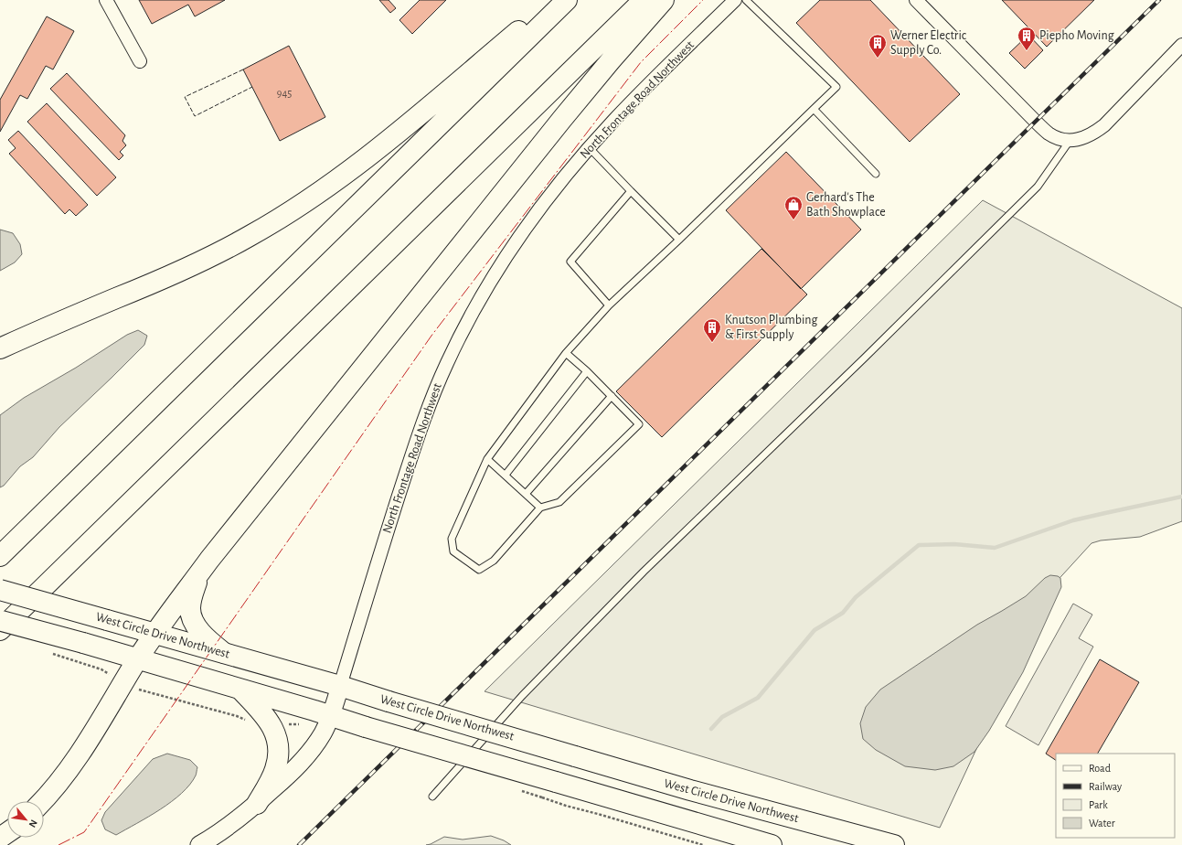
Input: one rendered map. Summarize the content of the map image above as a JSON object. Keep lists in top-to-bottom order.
{
  "streets": {
    "main road": ["West Circle Drive Northwest"],
    "street": ["North Frontage Road Northwest"]
  },
  "crossings": [
    ["North Frontage Road Northwest", "West Circle Drive Northwest"]
  ],
  "places": {
    "building": ["Piepho Moving", "Werner Electric Supply Co.", "Knutson Plumbing & First Supply"],
    "shop": ["Gerhard's The Bath Showplace"]
  },
  "house_numbers": ["945"],
  "legend": [
    "Road",
    "Railway",
    "Park",
    "Water"
  ],
  "north": "bottom right"
}
